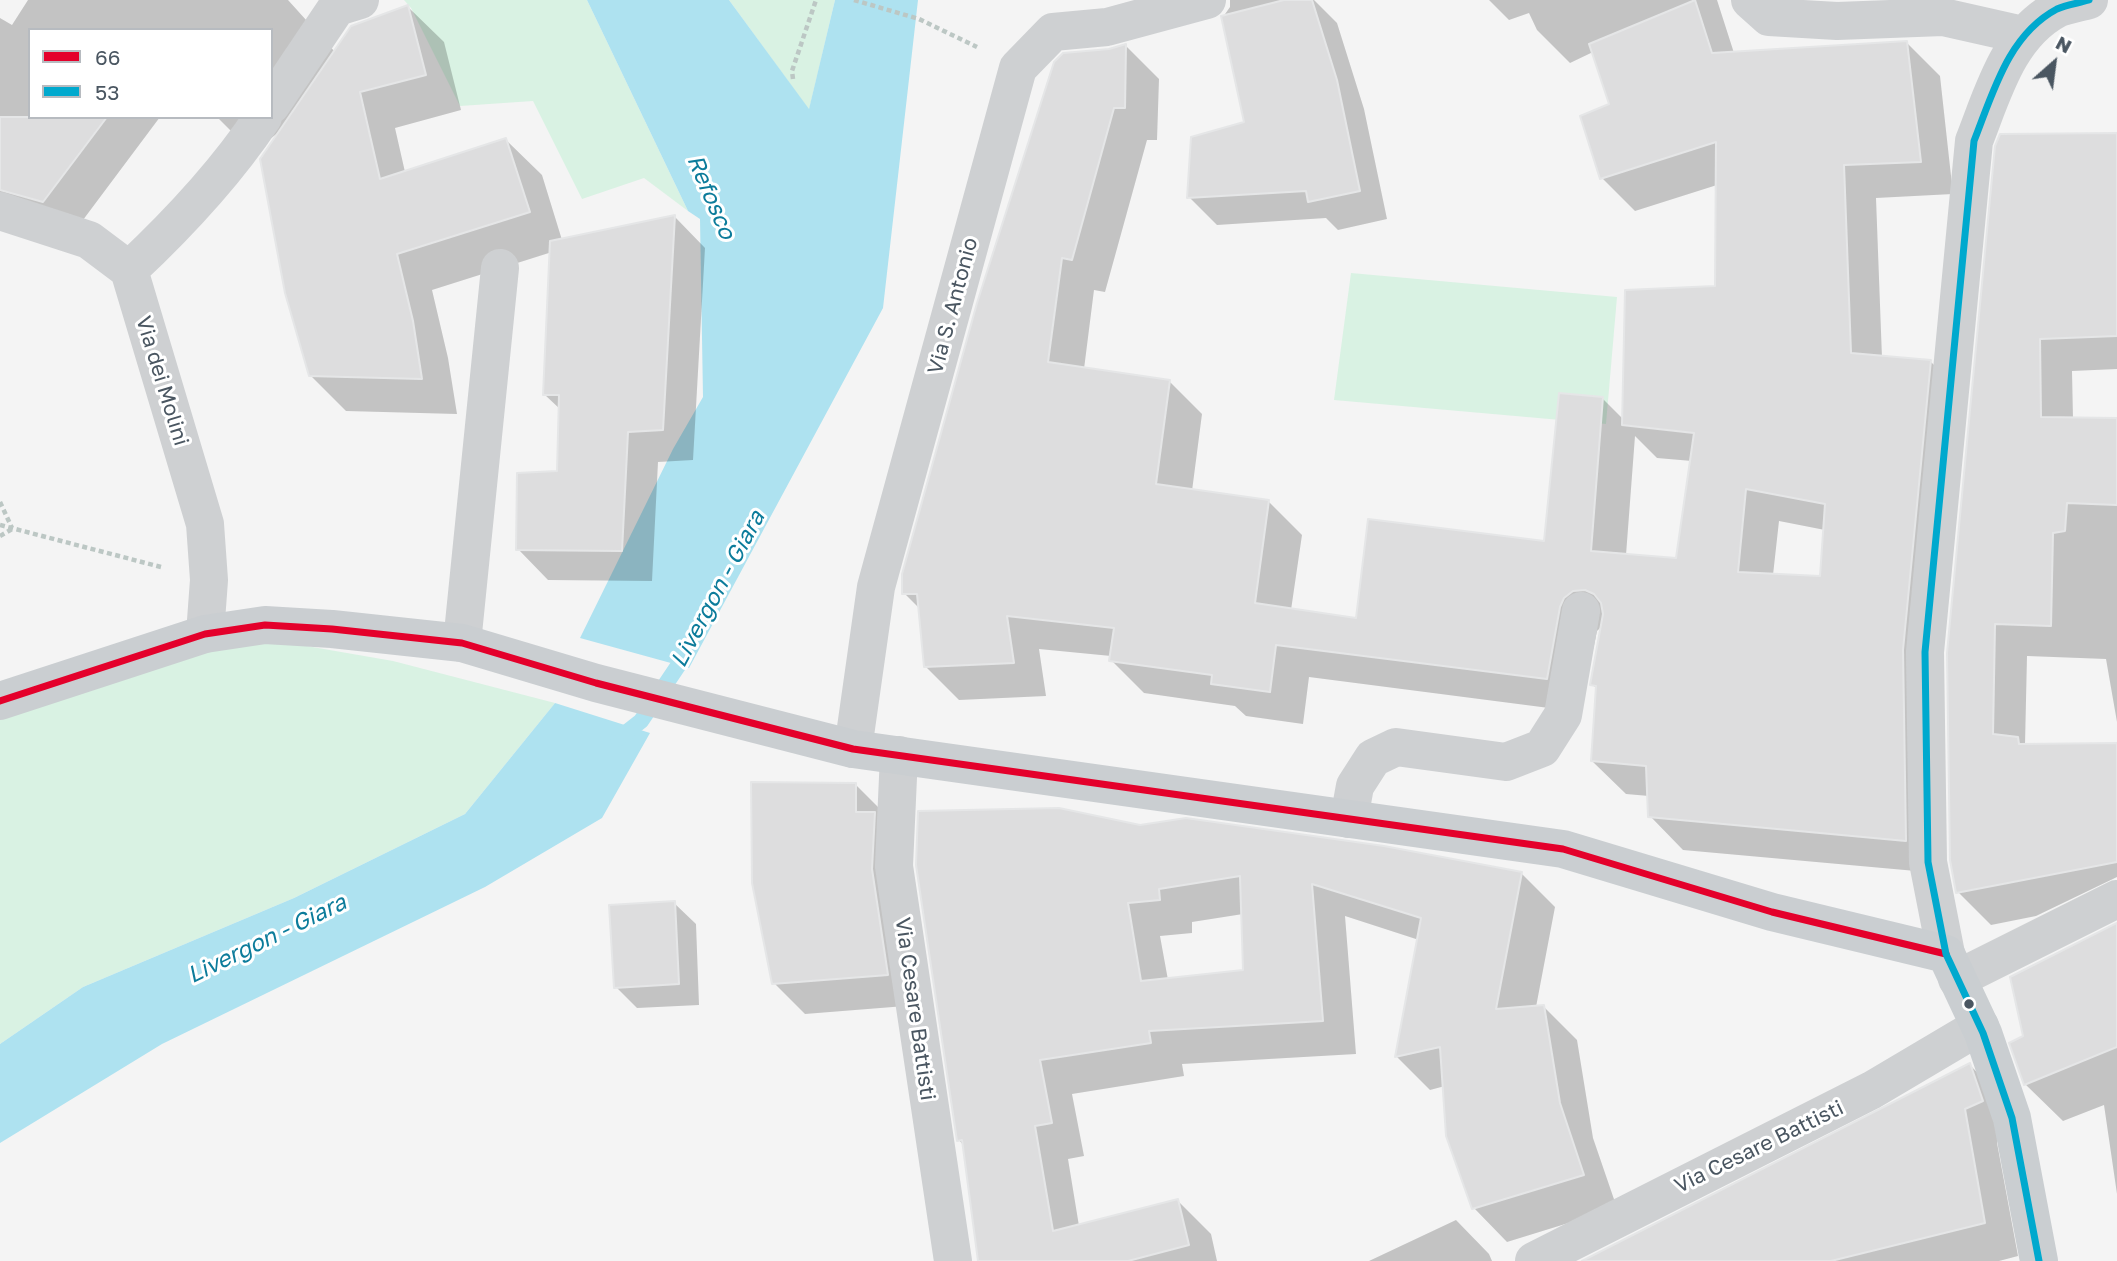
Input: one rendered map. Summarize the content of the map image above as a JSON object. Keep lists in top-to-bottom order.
{
  "streets": {
    "street": ["Via S. Antonio", "Via dei Molini", "Via Cesare Battisti"]
  },
  "water": ["Refosco", "Livergon - Giara"],
  "lines": ["transit line 53", "transit line 66"],
  "legend": ["66", "53"],
  "north": "top right"
}
